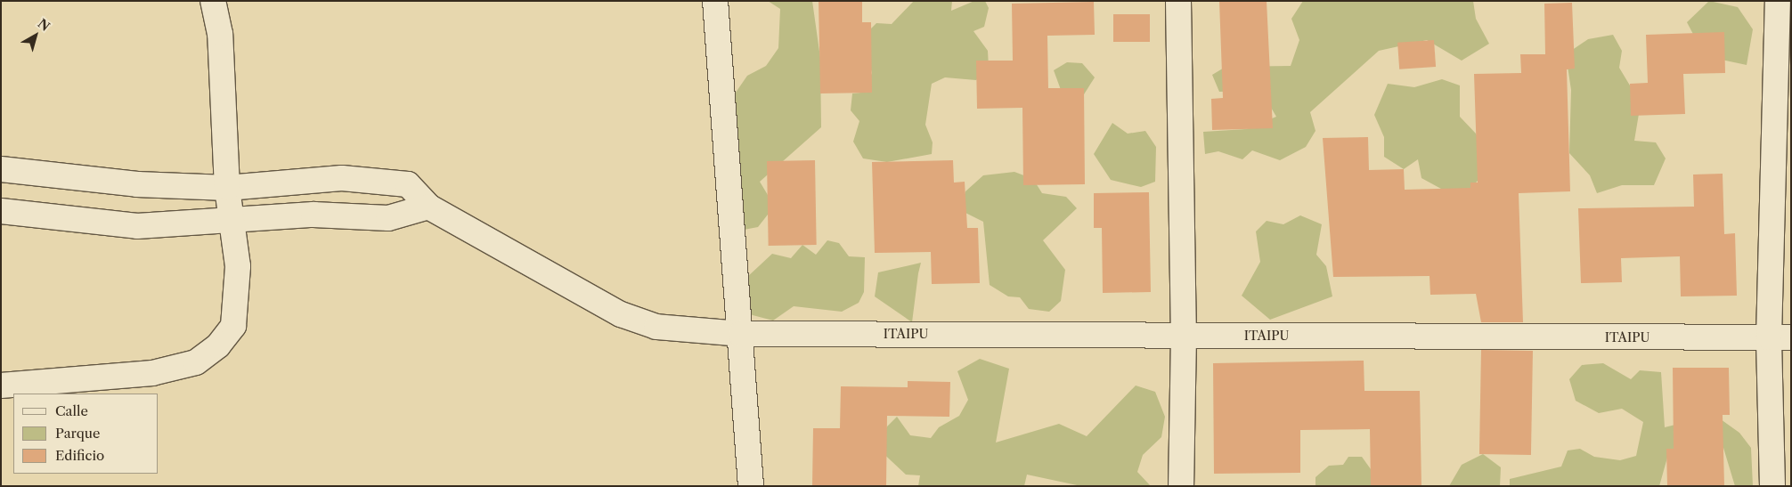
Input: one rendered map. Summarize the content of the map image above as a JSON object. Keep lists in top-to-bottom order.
{
  "streets": {
    "street": ["ITAIPU"]
  },
  "legend": ["Calle", "Parque", "Edificio"],
  "north": "top right"
}
